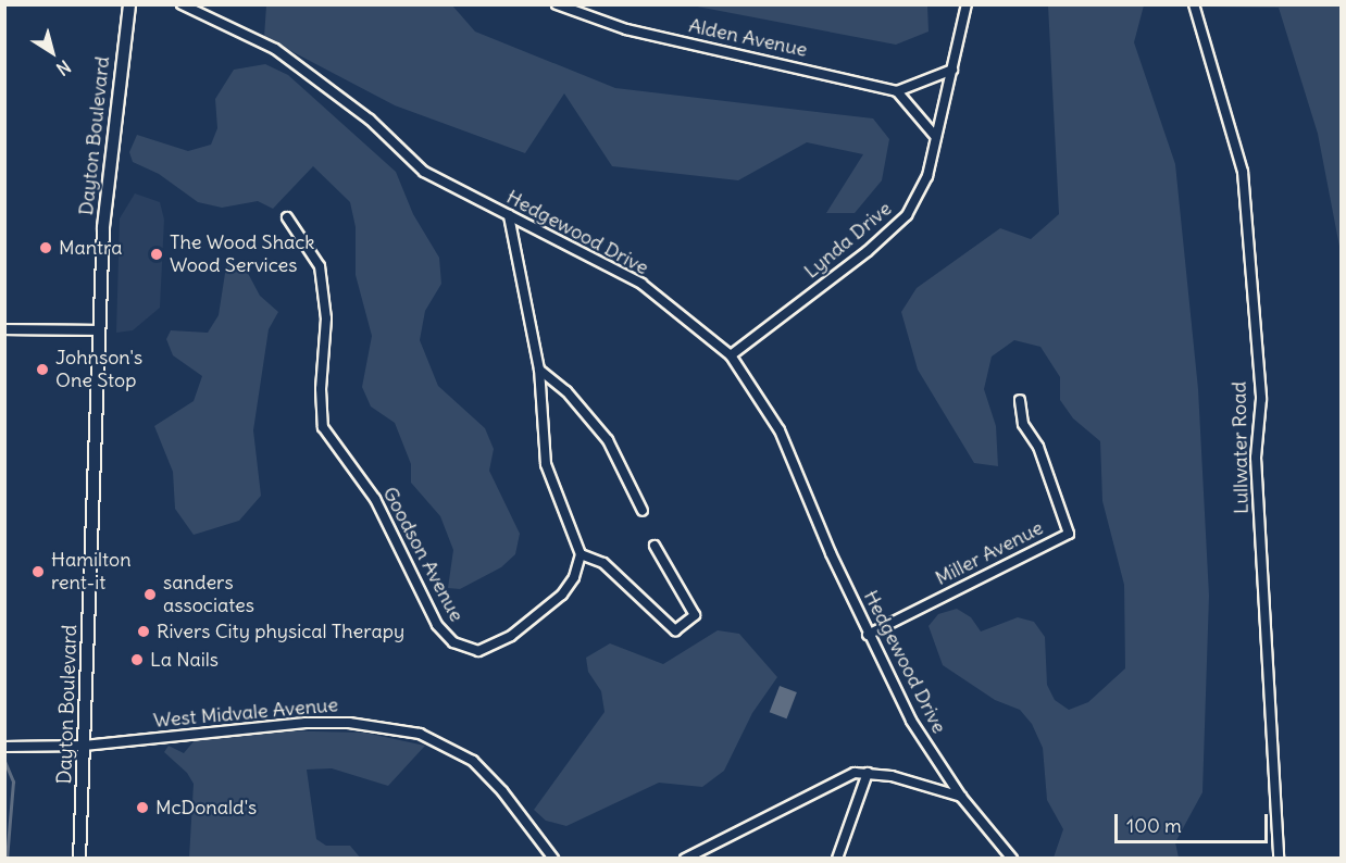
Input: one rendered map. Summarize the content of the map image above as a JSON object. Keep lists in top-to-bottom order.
{
  "streets": {
    "main road": ["Dayton Boulevard"],
    "street": [
      "Alden Avenue",
      "Hedgewood Drive",
      "Lynda Drive",
      "Lullwater Road",
      "Miller Avenue",
      "Goodson Avenue",
      "West Midvale Avenue"
    ]
  },
  "crossings": [
    ["Dayton Boulevard", "West Midvale Avenue"],
    ["Hedgewood Drive", "Lynda Drive"],
    ["Hedgewood Drive", "Miller Avenue"]
  ],
  "places": [
    "Mantra",
    "The Wood Shack Wood Services",
    "Johnson's One Stop",
    "Hamilton rent-it",
    "sanders associates",
    "Rivers City physical Therapy",
    "La Nails",
    "McDonald's"
  ],
  "scale_bar": "100 m",
  "north": "bottom right"
}
